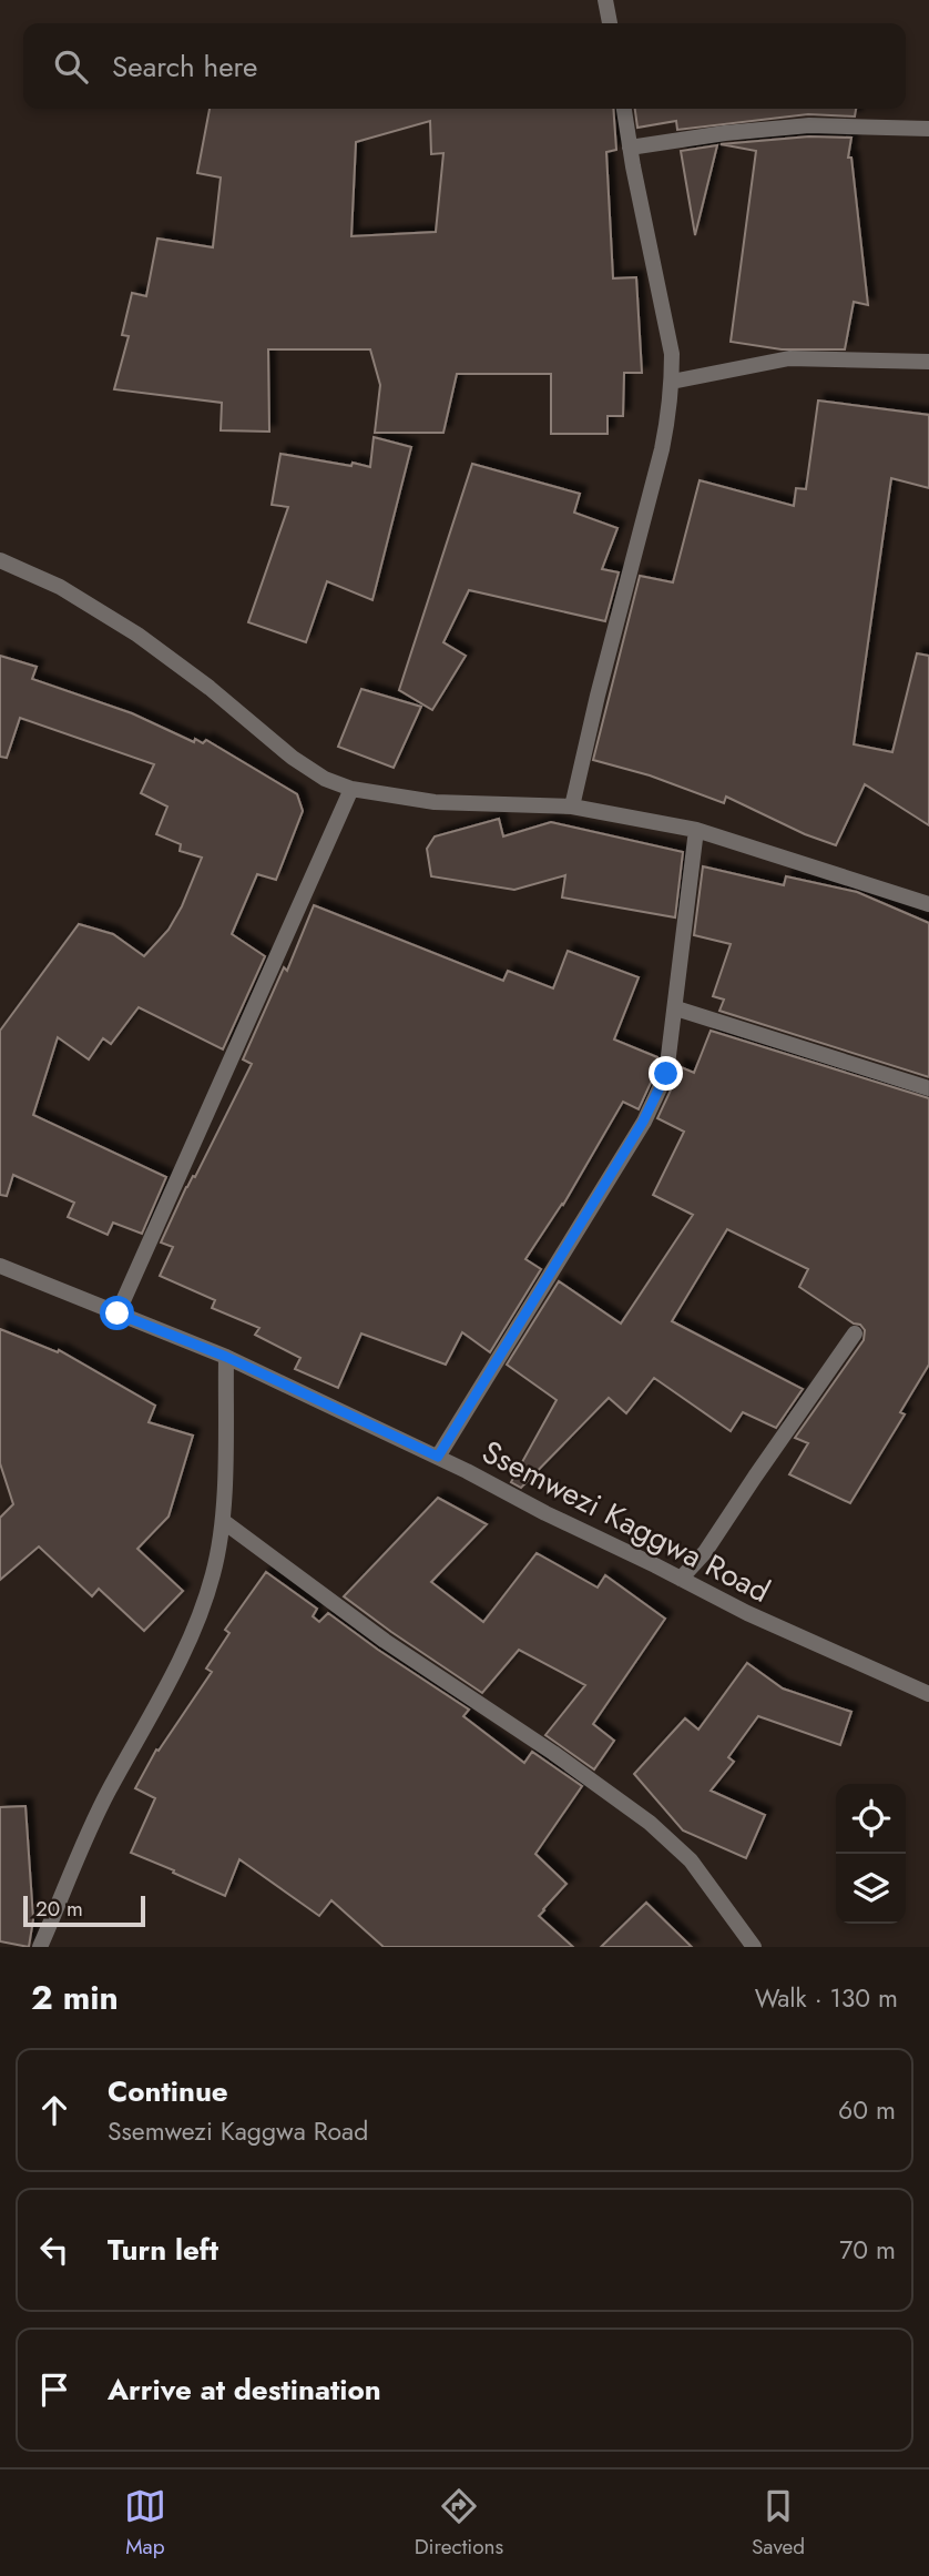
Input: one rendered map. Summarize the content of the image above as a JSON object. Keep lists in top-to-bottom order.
{
  "streets": {
    "street": ["Ssemwezi Kaggwa Road"]
  },
  "scale_bar": "20 m",
  "page": {
    "search": "Search here",
    "scale": "20 m",
    "heading": ["2 min", "Walk · 130 m"],
    "list": [
      ["Continue", "Ssemwezi Kaggwa Road", "60 m"],
      ["Turn left", "70 m"],
      "Arrive at destination"
    ],
    "nav": ["Map", "Directions", "Saved"]
  }
}
